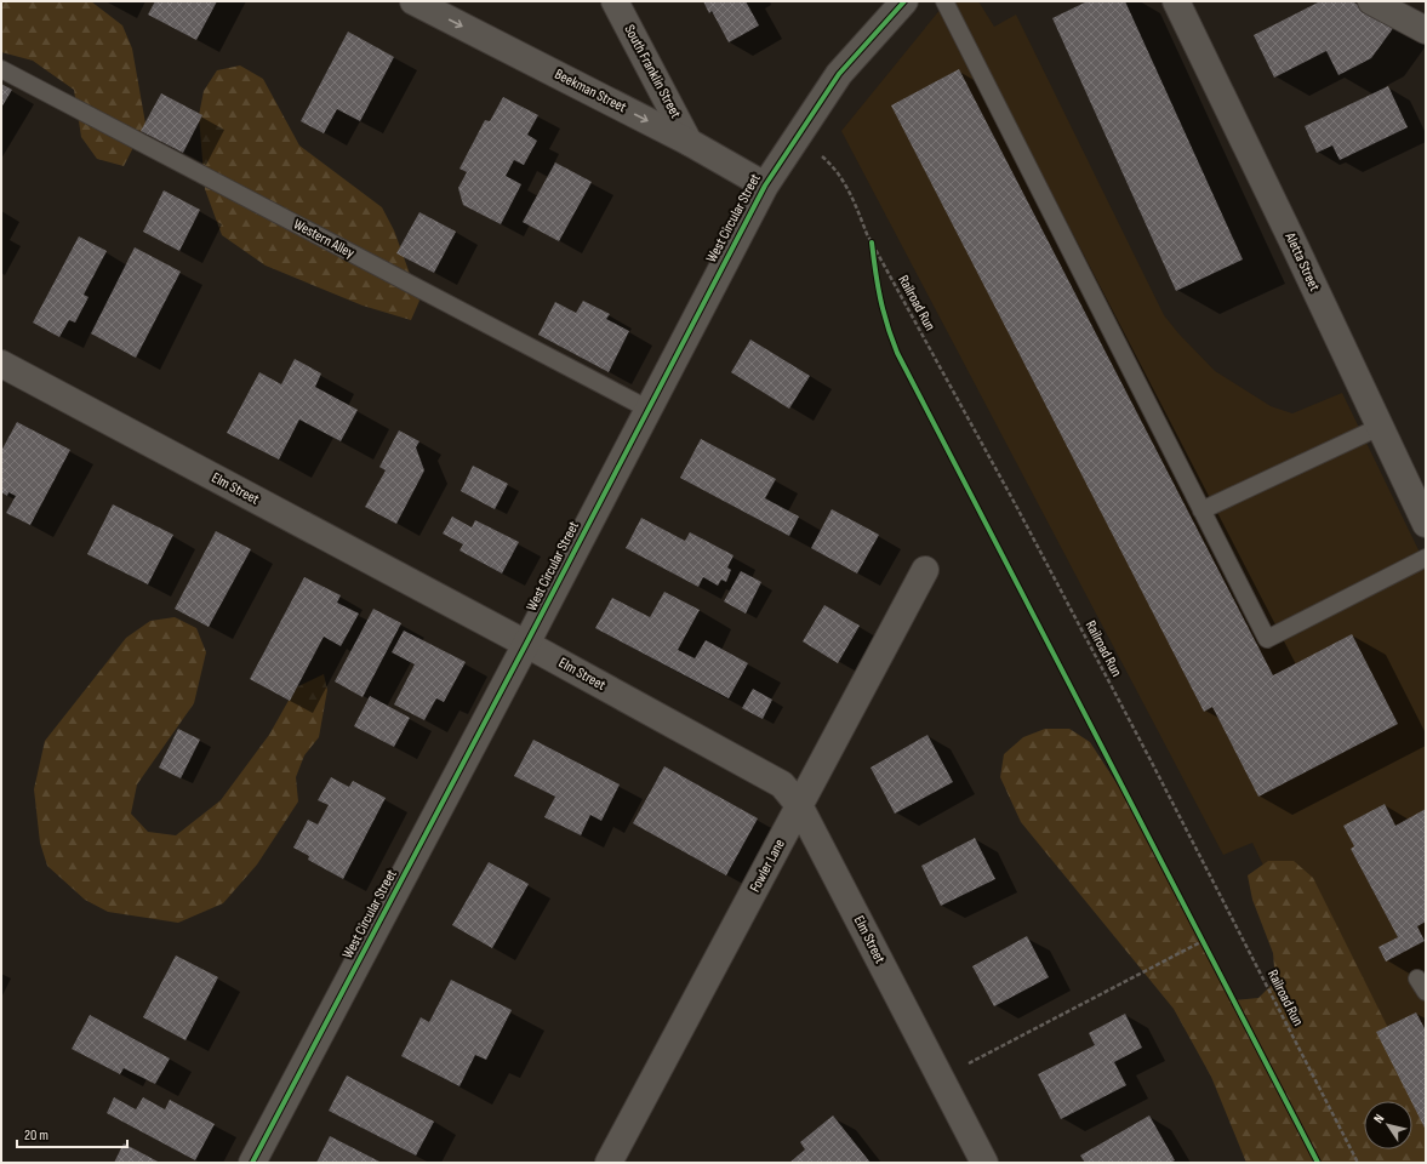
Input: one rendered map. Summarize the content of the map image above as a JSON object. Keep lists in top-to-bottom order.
{
  "streets": {
    "street": [
      "South Franklin Street",
      "Beekman Street",
      "West Circular Street",
      "Aletta Street",
      "Elm Street",
      "Fowler Lane"
    ],
    "lane": ["Western Alley"],
    "path": ["Railroad Run"]
  },
  "crossings": [
    ["South Franklin Street", "Beekman Street"],
    ["Beekman Street", "West Circular Street"],
    ["West Circular Street", "Western Alley"],
    ["West Circular Street", "Elm Street"],
    ["Elm Street", "Fowler Lane"]
  ],
  "one_way": ["Beekman Street"],
  "scale_bar": "20 m",
  "north": "top left"
}
